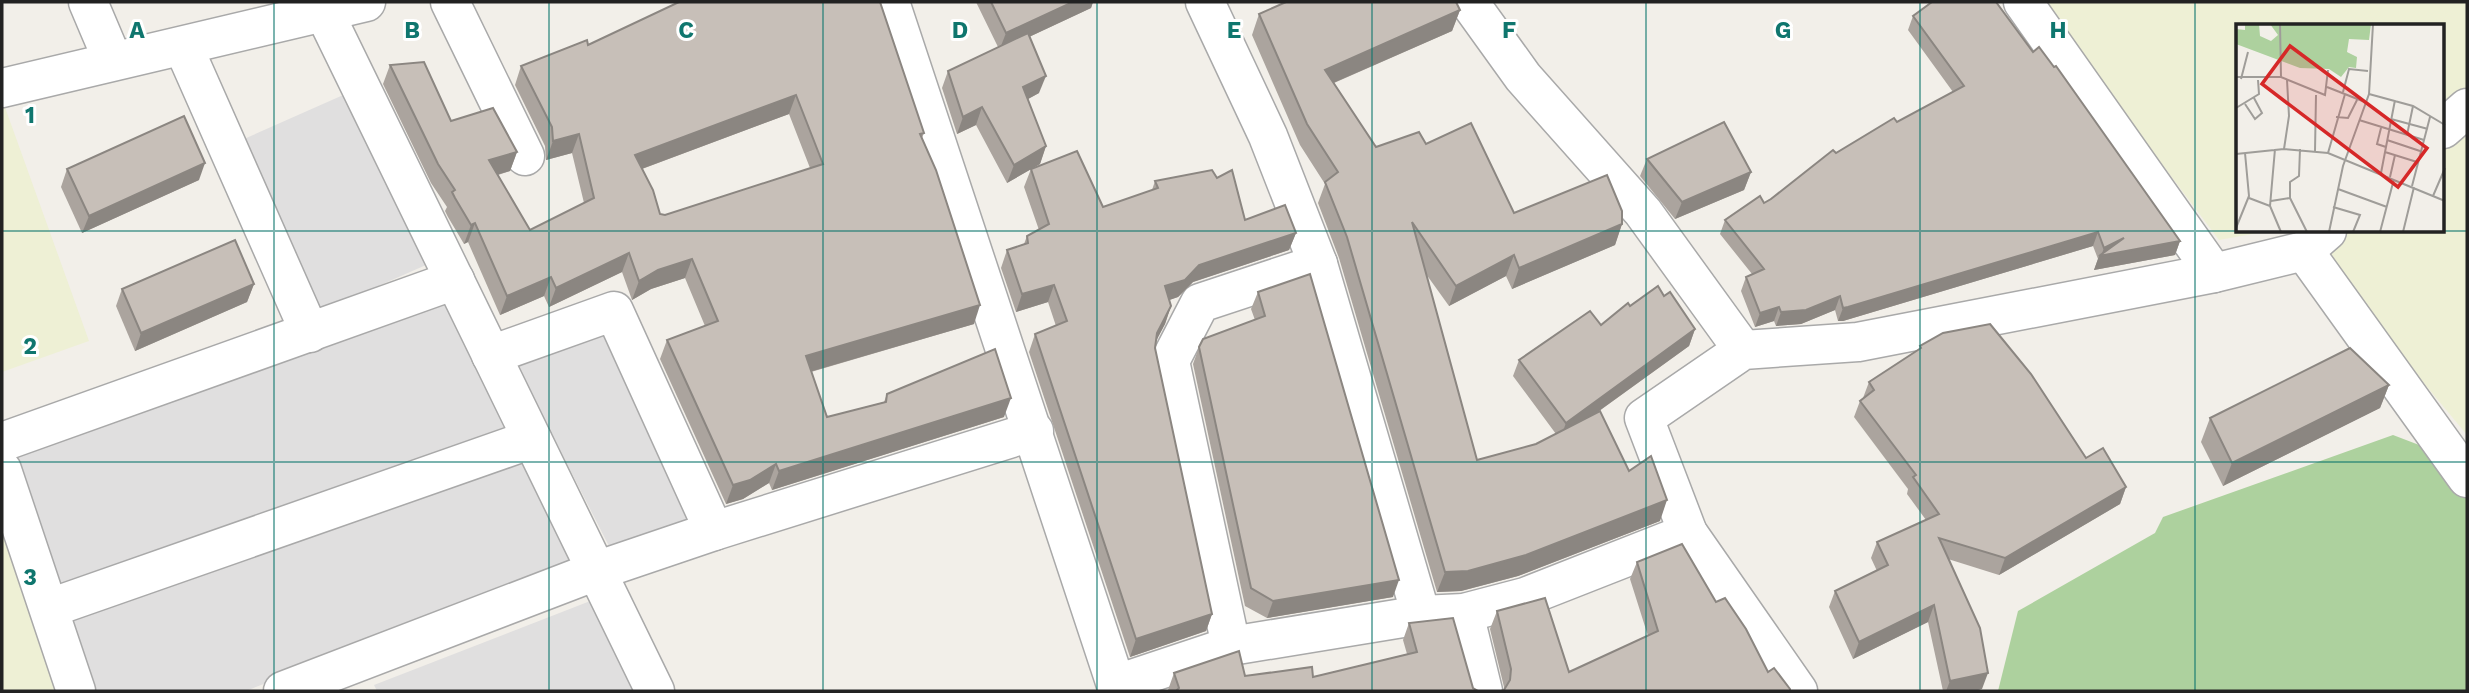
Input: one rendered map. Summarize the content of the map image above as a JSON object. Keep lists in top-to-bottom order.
{
  "grid": {
    "columns": [
      "A",
      "B",
      "C",
      "D",
      "E",
      "F",
      "G",
      "H"
    ],
    "rows": ["1", "2", "3"]
  }
}
